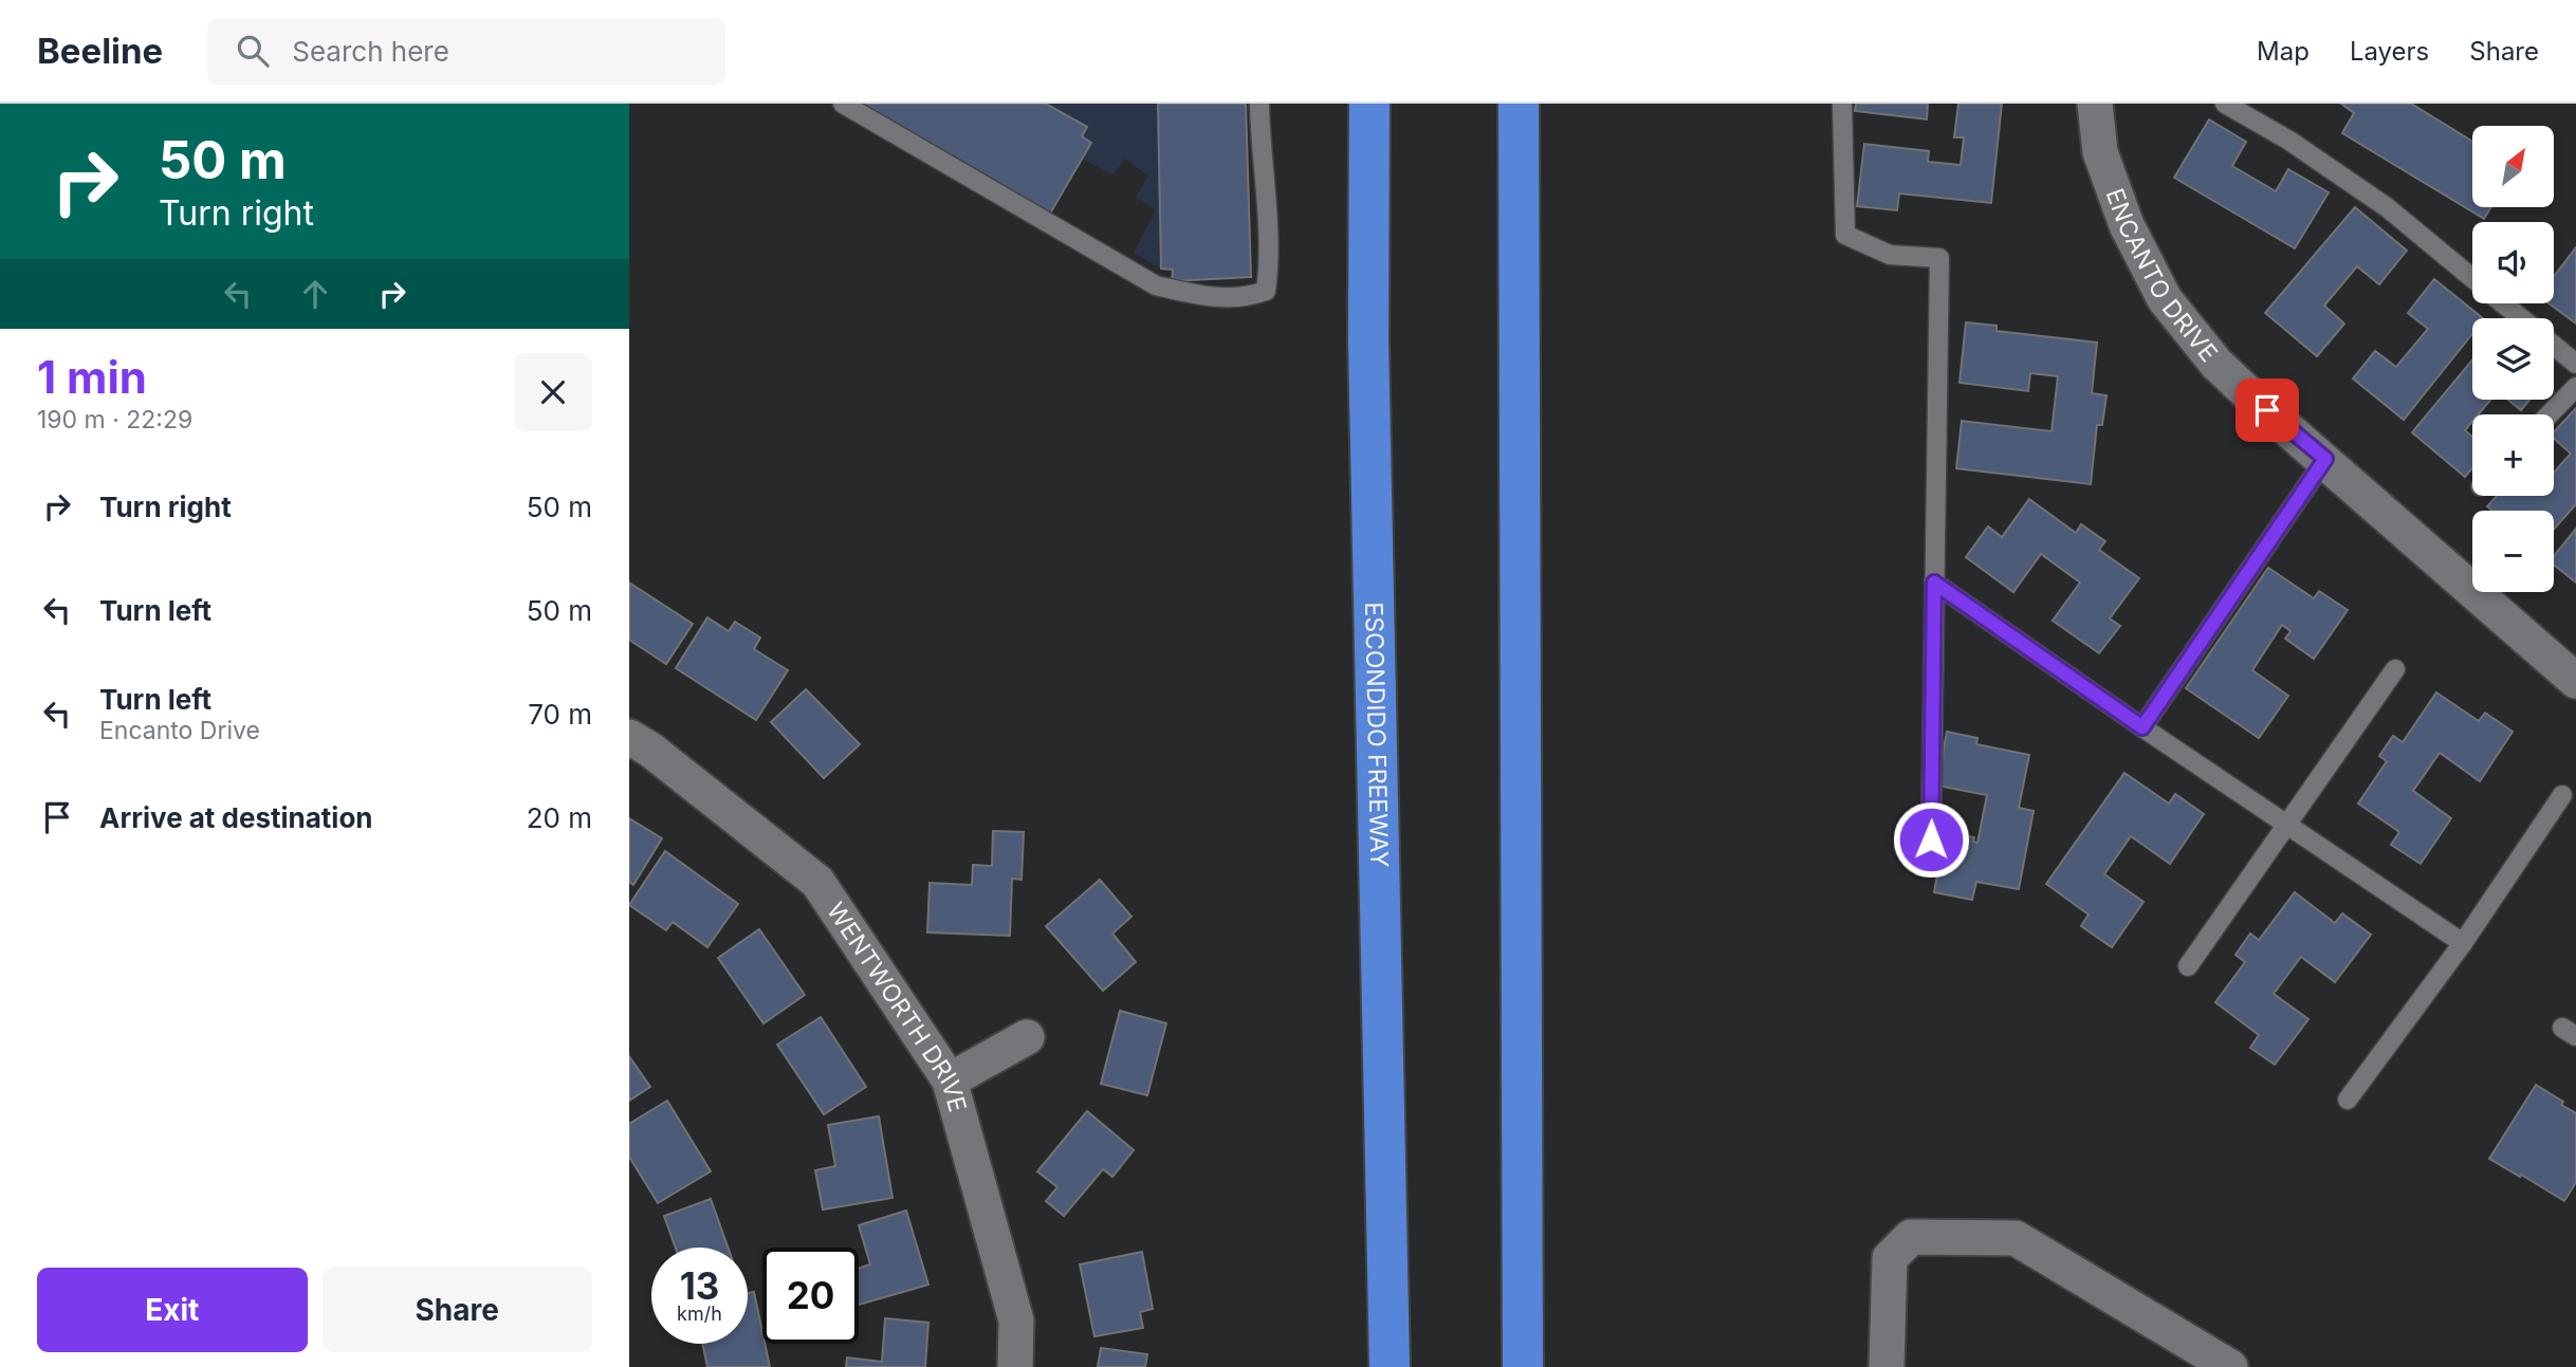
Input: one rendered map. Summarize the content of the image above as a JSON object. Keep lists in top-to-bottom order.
{
  "streets": {
    "highway": ["ESCONDIDO FREEWAY"],
    "street": ["ENCANTO DRIVE", "WENTWORTH DRIVE"]
  },
  "north": "top right",
  "page": {
    "header": "Beeline",
    "search": "Search here",
    "nav": ["Map", "Layers", "Share"],
    "turn": ["50 m", "Turn right"],
    "map_buttons": ["+", "−"],
    "heading": ["1 min", "190 m · 22:29"],
    "list": [
      {
        "name": "Turn right",
        "value": "50 m"
      },
      {
        "name": "Turn left",
        "value": "50 m"
      },
      {
        "name": "Turn left",
        "note": "Encanto Drive",
        "value": "70 m"
      },
      {
        "name": "Arrive at destination",
        "value": "20 m"
      }
    ],
    "speed": "13 km/h",
    "limit": "20",
    "buttons": ["Exit", "Share"]
  }
}
